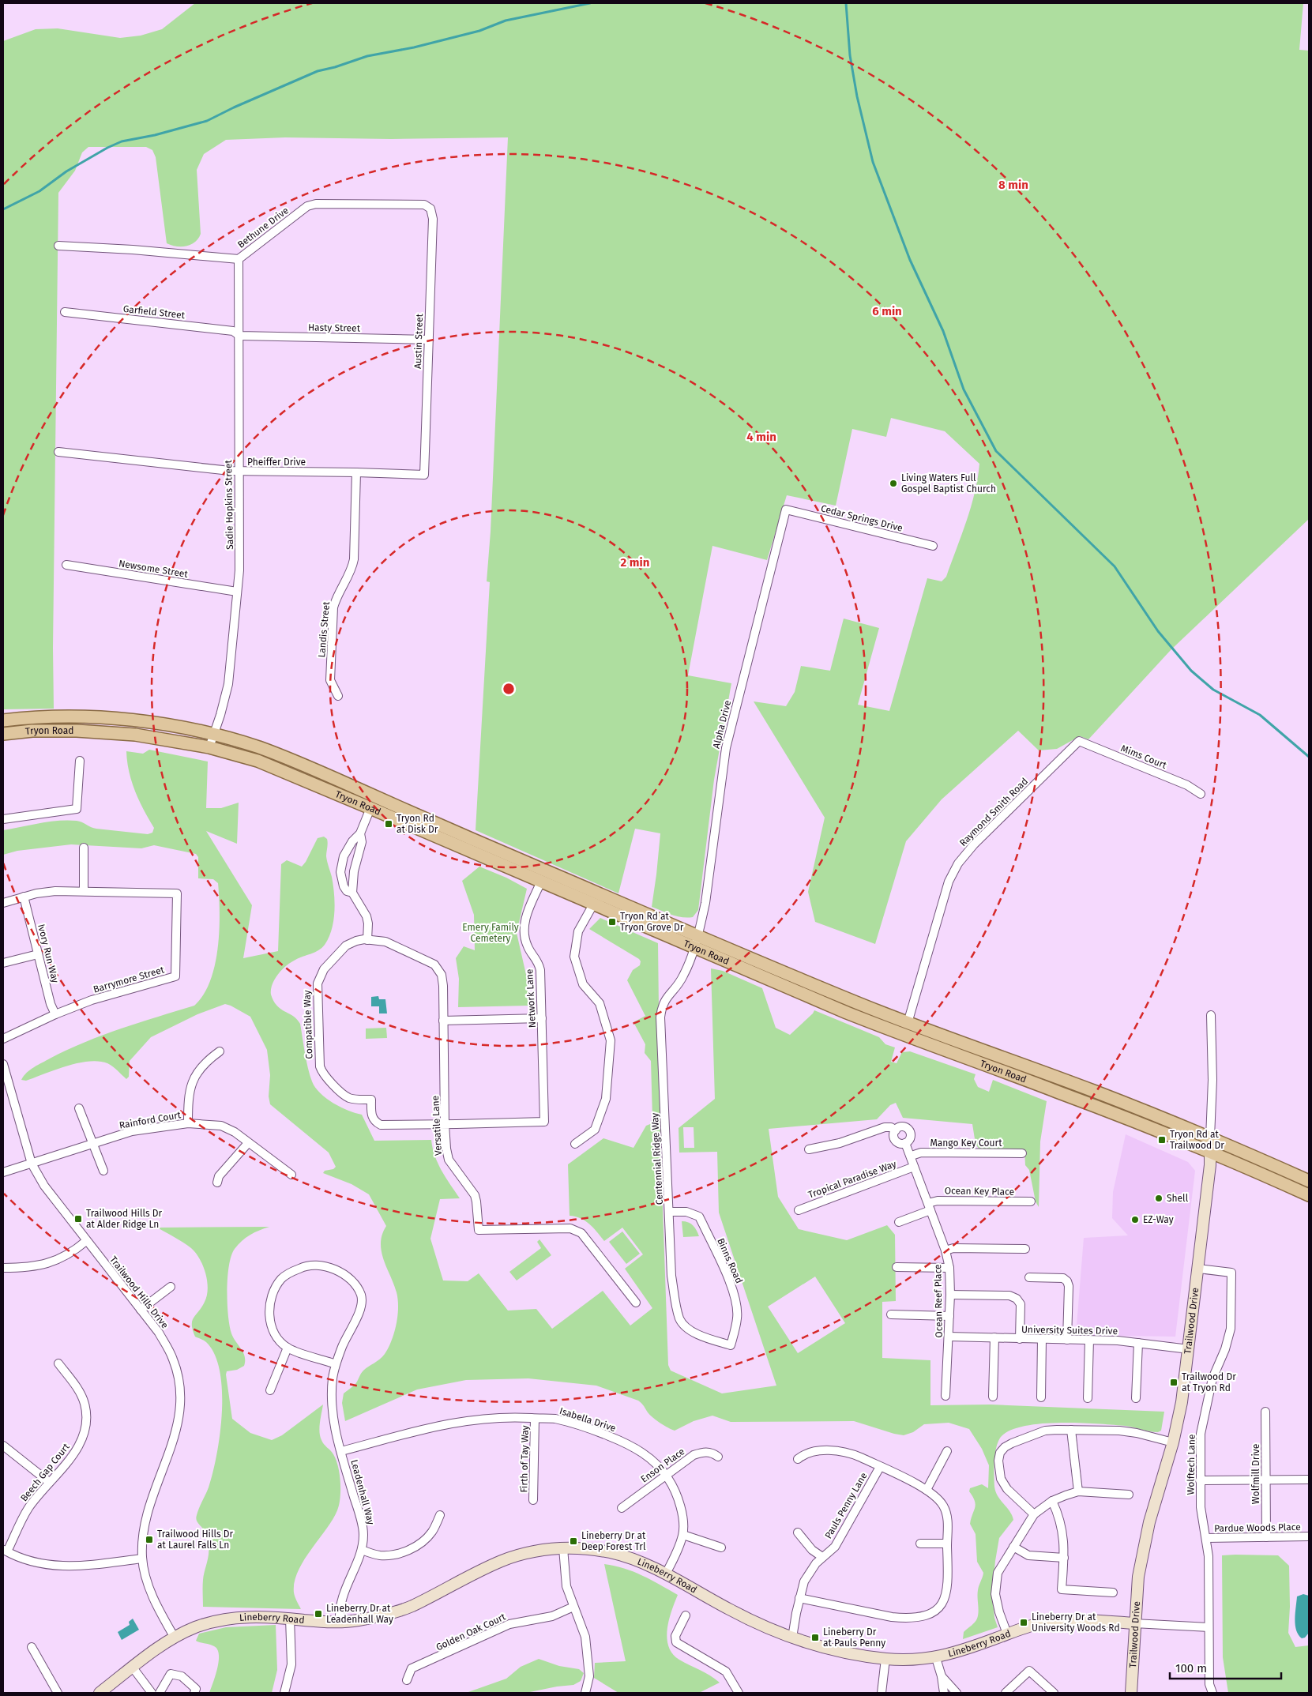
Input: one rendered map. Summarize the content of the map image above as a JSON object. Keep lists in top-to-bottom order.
{
  "streets": {
    "main road": ["Tryon Road"],
    "street": [
      "Bethune Drive",
      "Garfield Street",
      "Hasty Street",
      "Austin Street",
      "Pheiffer Drive",
      "Sadie Hopkins Street",
      "Cedar Springs Drive",
      "Newsome Street",
      "Landis Street",
      "Alpha Drive",
      "Mims Court",
      "Raymond Smith Road",
      "Ivory Run Way",
      "Barrymore Street",
      "Network Lane",
      "Compatible Way",
      "Rainford Court",
      "Versatile Lane",
      "Mango Key Court",
      "Centennial Ridge Way",
      "Tropical Paradise Way",
      "Ocean Key Place",
      "Binns Road",
      "Trailwood Hills Drive",
      "Ocean Reef Place",
      "Trailwood Drive",
      "University Suites Drive",
      "Isabella Drive",
      "Firth of Tay Way",
      "Wolftech Lane",
      "Enson Place",
      "Beech Gap Court",
      "Wolfmill Drive",
      "Leadenhall Way",
      "Pauls Penny Lane",
      "Pardue Woods Place",
      "Lineberry Road",
      "Golden Oak Court"
    ]
  },
  "crossings": [
    ["Bethune Drive", "Austin Street"],
    ["Bethune Drive", "Sadie Hopkins Street"],
    ["Garfield Street", "Hasty Street"],
    ["Garfield Street", "Sadie Hopkins Street"],
    ["Hasty Street", "Austin Street"],
    ["Hasty Street", "Sadie Hopkins Street"],
    ["Austin Street", "Pheiffer Drive"],
    ["Pheiffer Drive", "Sadie Hopkins Street"],
    ["Pheiffer Drive", "Landis Street"],
    ["Sadie Hopkins Street", "Newsome Street"],
    ["Sadie Hopkins Street", "Tryon Road"],
    ["Cedar Springs Drive", "Alpha Drive"],
    ["Alpha Drive", "Tryon Road"],
    ["Alpha Drive", "Centennial Ridge Way"],
    ["Tryon Road", "Raymond Smith Road"],
    ["Tryon Road", "Network Lane"],
    ["Tryon Road", "Centennial Ridge Way"],
    ["Tryon Road", "Trailwood Drive"],
    ["Mims Court", "Raymond Smith Road"],
    ["Ivory Run Way", "Barrymore Street"],
    ["Network Lane", "Compatible Way"],
    ["Compatible Way", "Versatile Lane"],
    ["Rainford Court", "Trailwood Hills Drive"],
    ["Mango Key Court", "Ocean Reef Place"],
    ["Centennial Ridge Way", "Binns Road"],
    ["Tropical Paradise Way", "Ocean Reef Place"],
    ["Ocean Key Place", "Ocean Reef Place"],
    ["Trailwood Hills Drive", "Lineberry Road"],
    ["Ocean Reef Place", "University Suites Drive"],
    ["Trailwood Drive", "University Suites Drive"],
    ["Trailwood Drive", "Wolftech Lane"],
    ["Trailwood Drive", "Lineberry Road"],
    ["Isabella Drive", "Firth of Tay Way"],
    ["Isabella Drive", "Enson Place"],
    ["Isabella Drive", "Leadenhall Way"],
    ["Isabella Drive", "Lineberry Road"],
    ["Wolftech Lane", "Pardue Woods Place"],
    ["Wolfmill Drive", "Pardue Woods Place"],
    ["Leadenhall Way", "Lineberry Road"],
    ["Pauls Penny Lane", "Lineberry Road"]
  ],
  "parks": ["Emery Family Cemetery"],
  "places": {
    "other": ["Living Waters Full Gospel Baptist Church", "Shell", "EZ-Way"],
    "transit": [
      "Tryon Rd at Disk Dr",
      "Tryon Rd at Tryon Grove Dr",
      "Tryon Rd at Trailwood Dr",
      "Trailwood Hills Dr at Alder Ridge Ln",
      "Trailwood Dr at Tryon Rd",
      "Trailwood Hills Dr at Laurel Falls Ln",
      "Lineberry Dr at Deep Forest Trl",
      "Lineberry Dr at Leadenhall Way",
      "Lineberry Dr at University Woods Rd",
      "Lineberry Dr at Pauls Penny"
    ]
  },
  "scale_bar": "100 m",
  "rings": [
    "8 min",
    "6 min",
    "4 min",
    "2 min"
  ]
}
